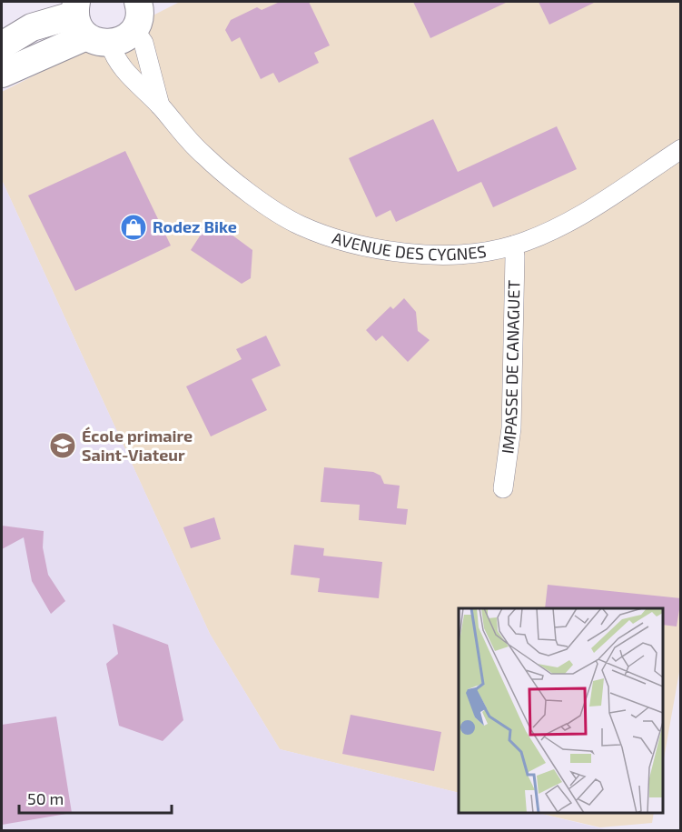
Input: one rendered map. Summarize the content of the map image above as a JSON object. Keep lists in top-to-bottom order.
{
  "streets": {
    "street": ["AVENUE DES CYGNES", "IMPASSE DE CANAGUET"]
  },
  "crossings": [
    ["AVENUE DES CYGNES", "IMPASSE DE CANAGUET"]
  ],
  "places": {
    "shop": ["Rodez Bike"],
    "school or university": ["École primaire Saint-Viateur"]
  },
  "scale_bar": "50 m"
}
